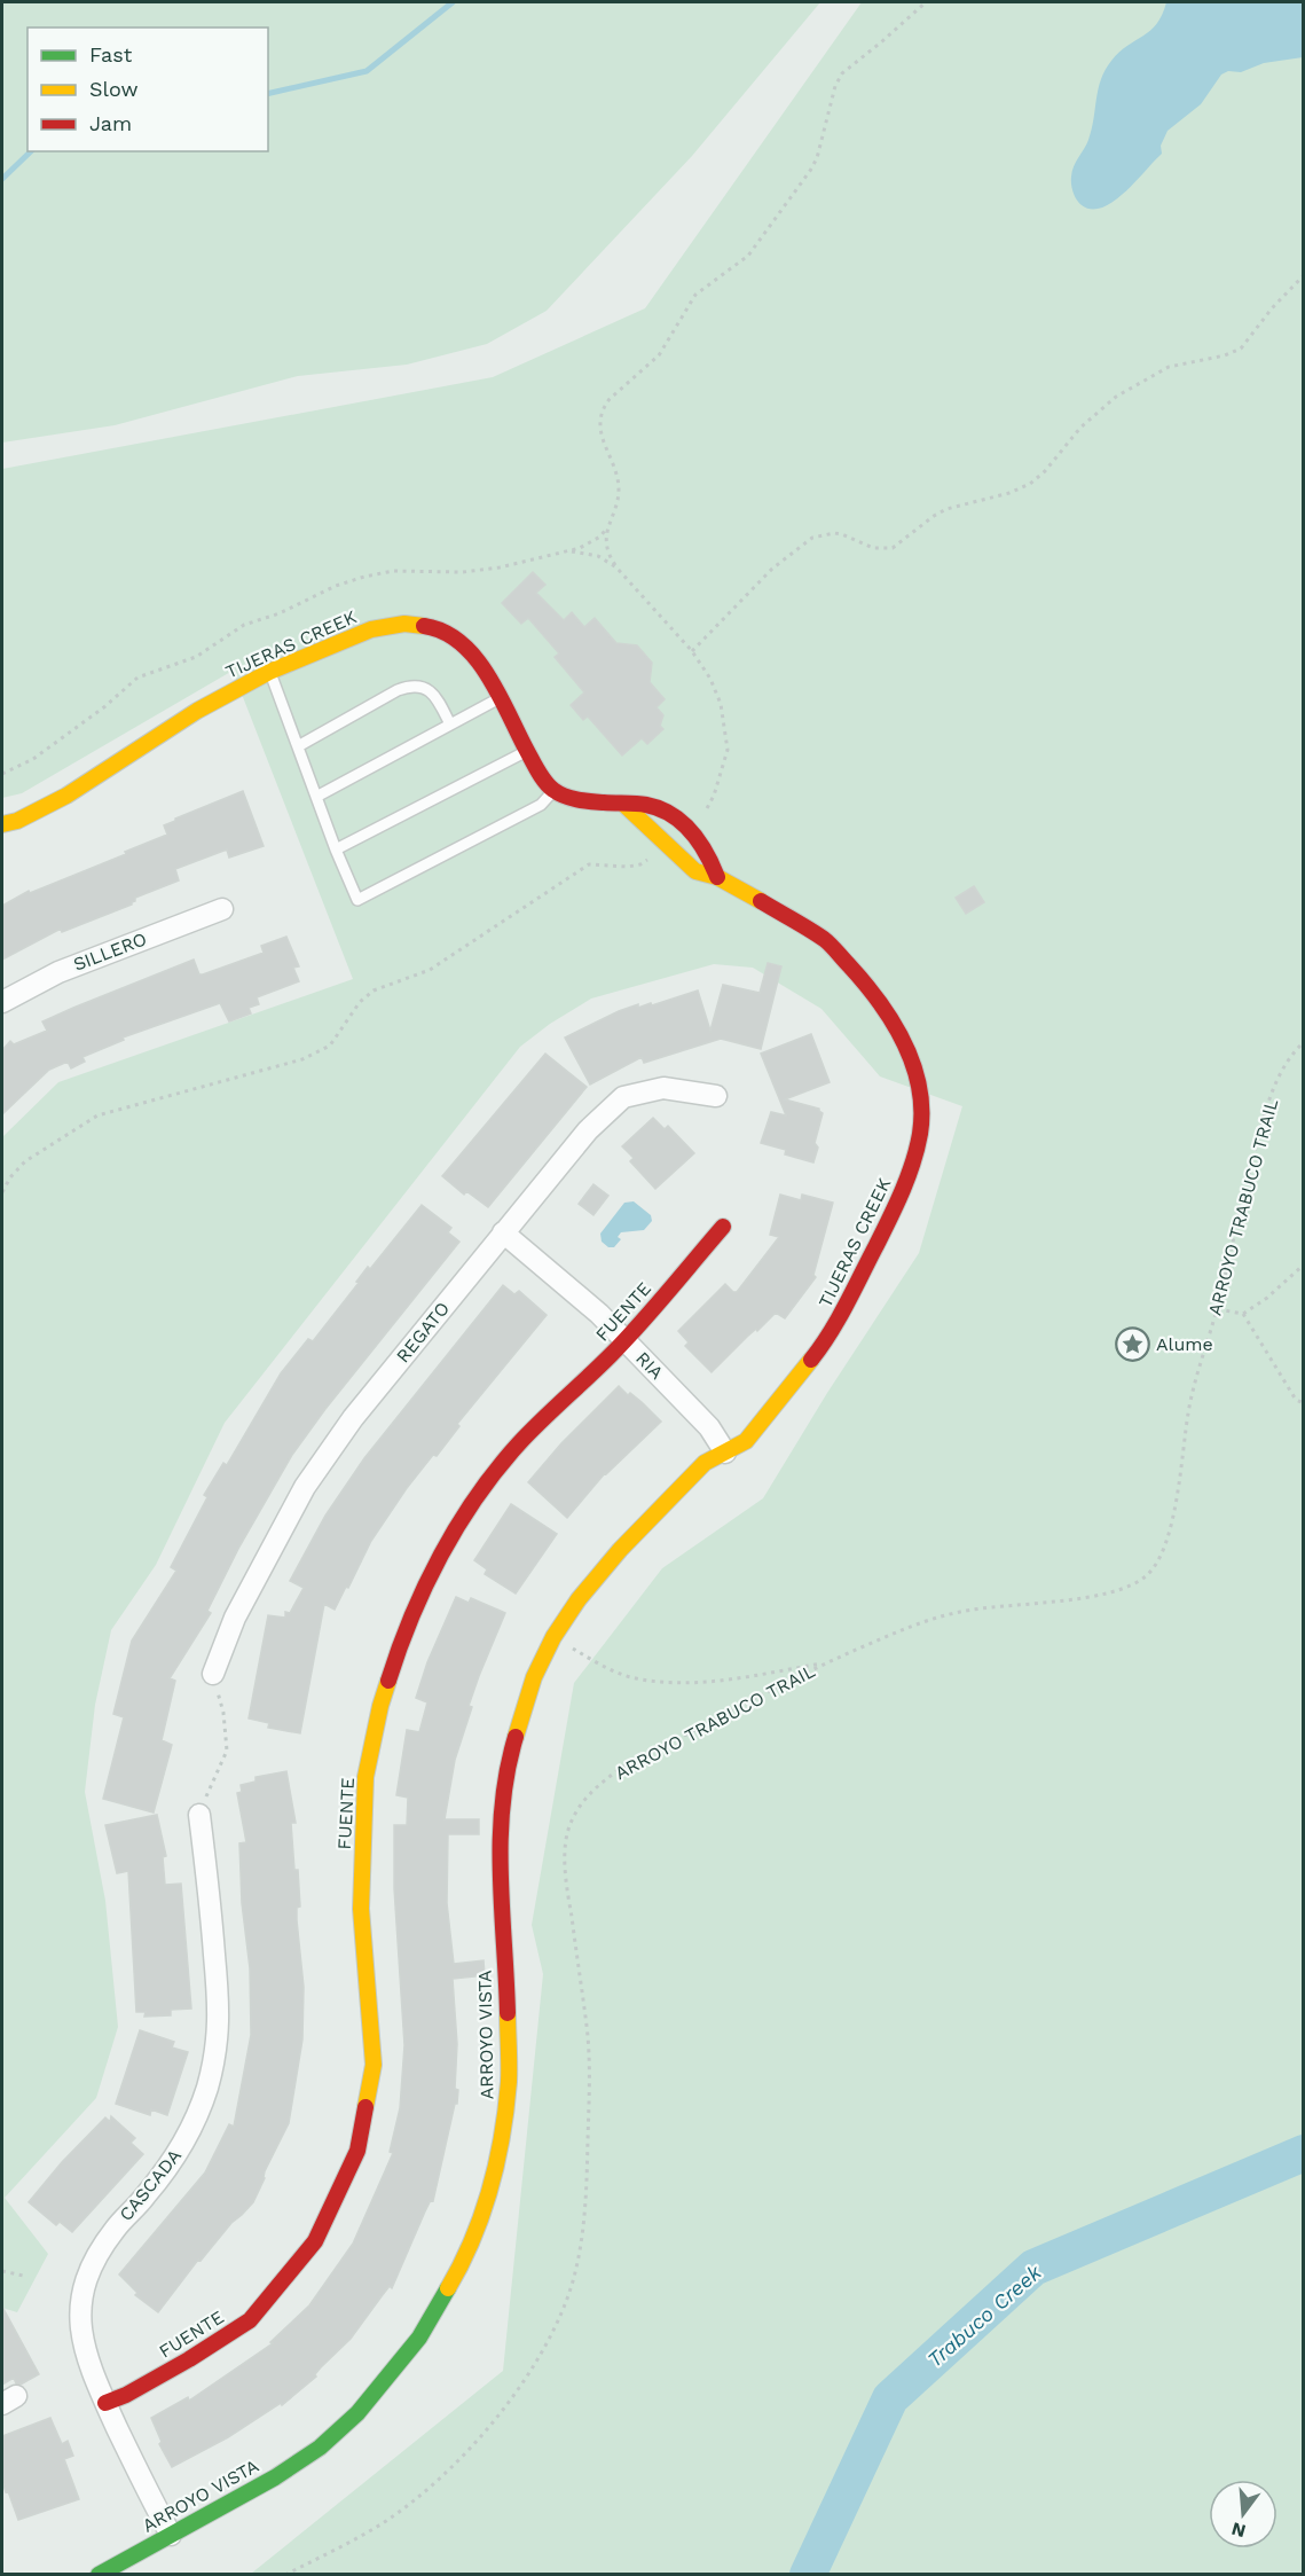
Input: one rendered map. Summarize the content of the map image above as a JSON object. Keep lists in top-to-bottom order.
{
  "streets": {
    "street": [
      "TIJERAS CREEK",
      "SILLERO",
      "FUENTE",
      "REGATO",
      "RIA",
      "ARROYO VISTA",
      "CASCADA"
    ],
    "path": ["ARROYO TRABUCO TRAIL"]
  },
  "crossings": [
    ["TIJERAS CREEK", "ARROYO VISTA"],
    ["FUENTE", "RIA"],
    ["FUENTE", "CASCADA"],
    ["REGATO", "RIA"],
    ["RIA", "ARROYO VISTA"],
    ["ARROYO VISTA", "CASCADA"]
  ],
  "water": ["Trabuco Creek"],
  "places": {
    "place": ["Alume"]
  },
  "legend": ["Fast", "Slow", "Jam"],
  "north": "bottom"
}
